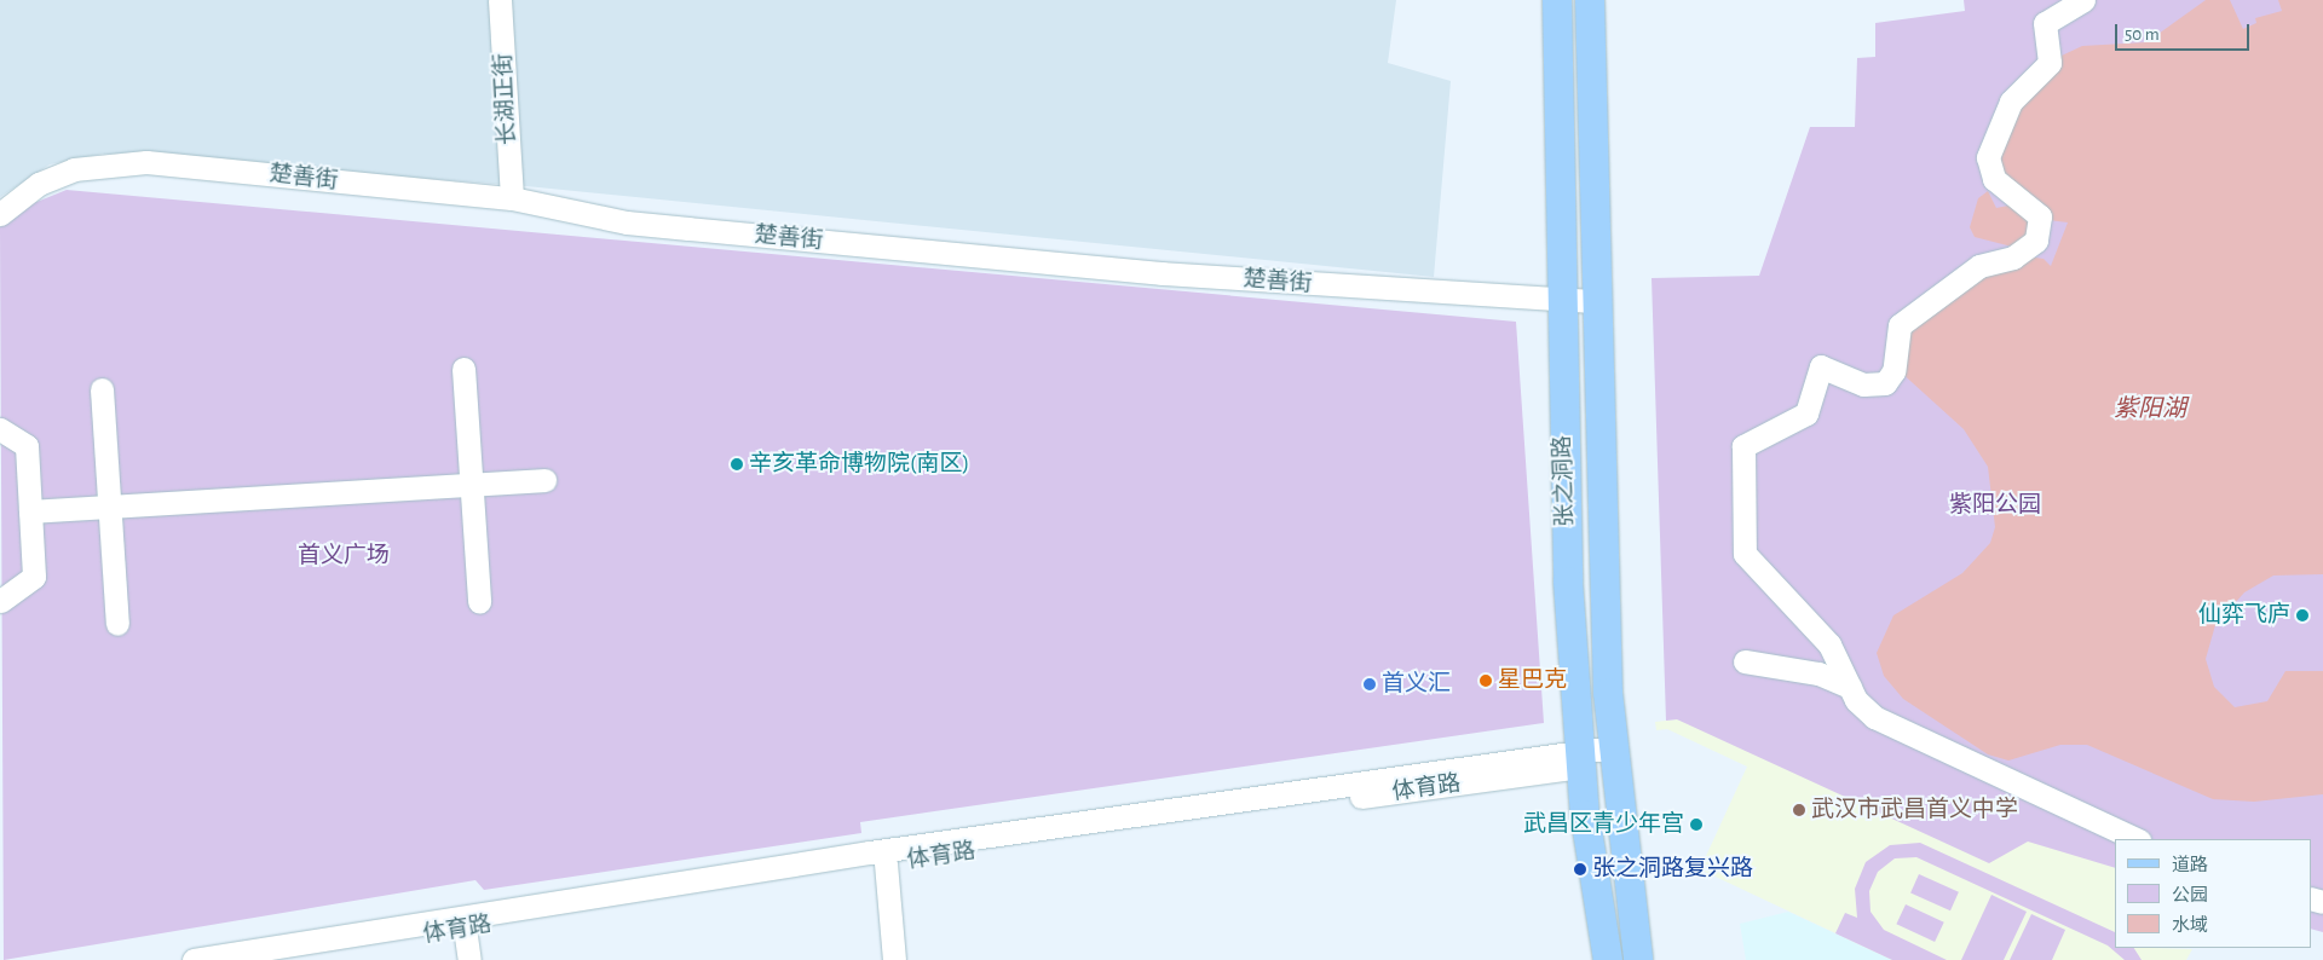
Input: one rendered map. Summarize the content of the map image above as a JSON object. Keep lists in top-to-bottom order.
{
  "streets": {
    "main road": ["张之洞路"],
    "street": ["长湖正街", "楚善街", "体育路"]
  },
  "crossings": [
    ["长湖正街", "楚善街"],
    ["楚善街", "张之洞路"],
    ["张之洞路", "体育路"]
  ],
  "water": ["紫阳湖"],
  "parks": ["紫阳公园", "首义广场"],
  "places": [
    "辛亥革命博物院(南区)",
    "仙弈飞庐",
    "星巴克",
    "首义汇",
    "武汉市武昌首义中学",
    "武昌区青少年宫",
    "张之洞路复兴路"
  ],
  "legend": ["道路", "公园", "水域"],
  "scale_bar": "50 m"
}
